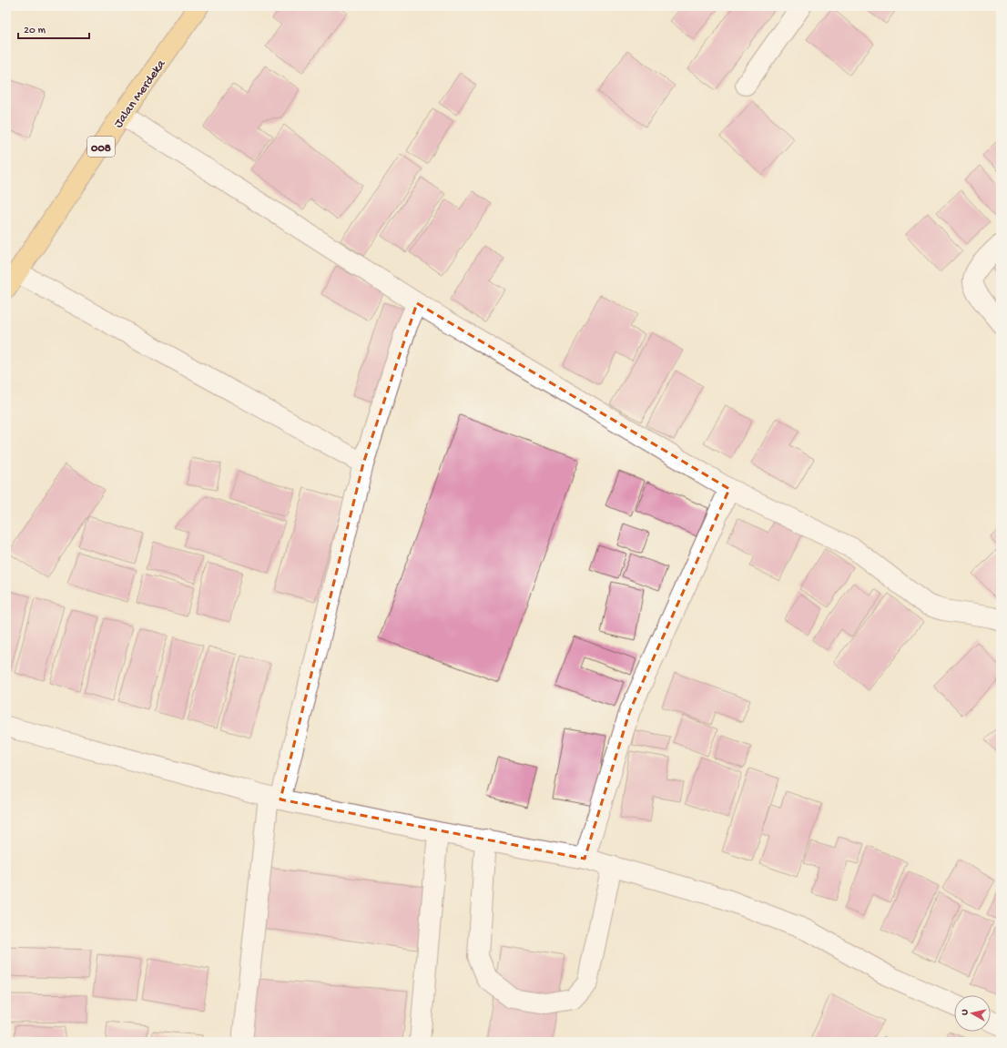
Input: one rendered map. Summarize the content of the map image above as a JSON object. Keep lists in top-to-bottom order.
{
  "streets": {
    "main road": ["Jalan Merdeka", "008"]
  },
  "scale_bar": "20 m",
  "north": "left"
}
